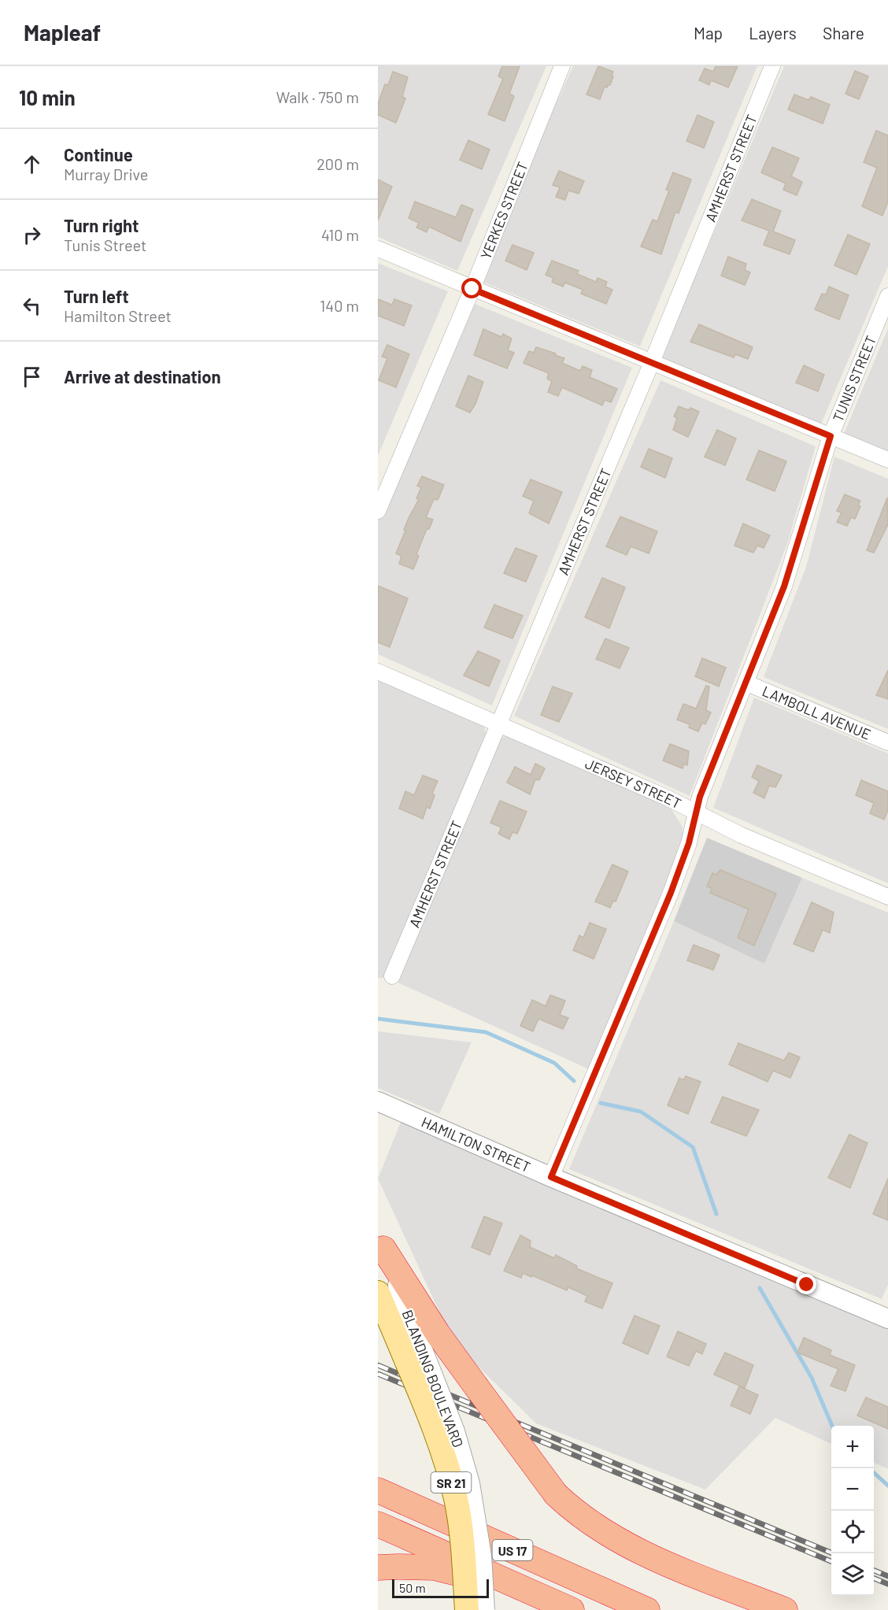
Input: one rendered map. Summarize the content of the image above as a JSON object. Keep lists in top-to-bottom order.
{
  "streets": {
    "highway": ["US 17"],
    "main road": ["BLANDING BOULEVARD", "SR 21"],
    "street": [
      "AMHERST STREET",
      "YERKES STREET",
      "TUNIS STREET",
      "LAMBOLL AVENUE",
      "JERSEY STREET",
      "HAMILTON STREET"
    ]
  },
  "crossings": [
    ["AMHERST STREET", "JERSEY STREET"],
    ["TUNIS STREET", "LAMBOLL AVENUE"],
    ["TUNIS STREET", "JERSEY STREET"],
    ["TUNIS STREET", "HAMILTON STREET"]
  ],
  "scale_bar": "50 m",
  "page": {
    "header": "Mapleaf",
    "nav": ["Map", "Layers", "Share"],
    "heading": ["10 min", "Walk · 750 m"],
    "list": [
      ["Continue", "Murray Drive", "200 m"],
      ["Turn right", "Tunis Street", "410 m"],
      ["Turn left", "Hamilton Street", "140 m"],
      "Arrive at destination"
    ],
    "map_buttons": ["+", "−"],
    "scale": "50 m"
  }
}
